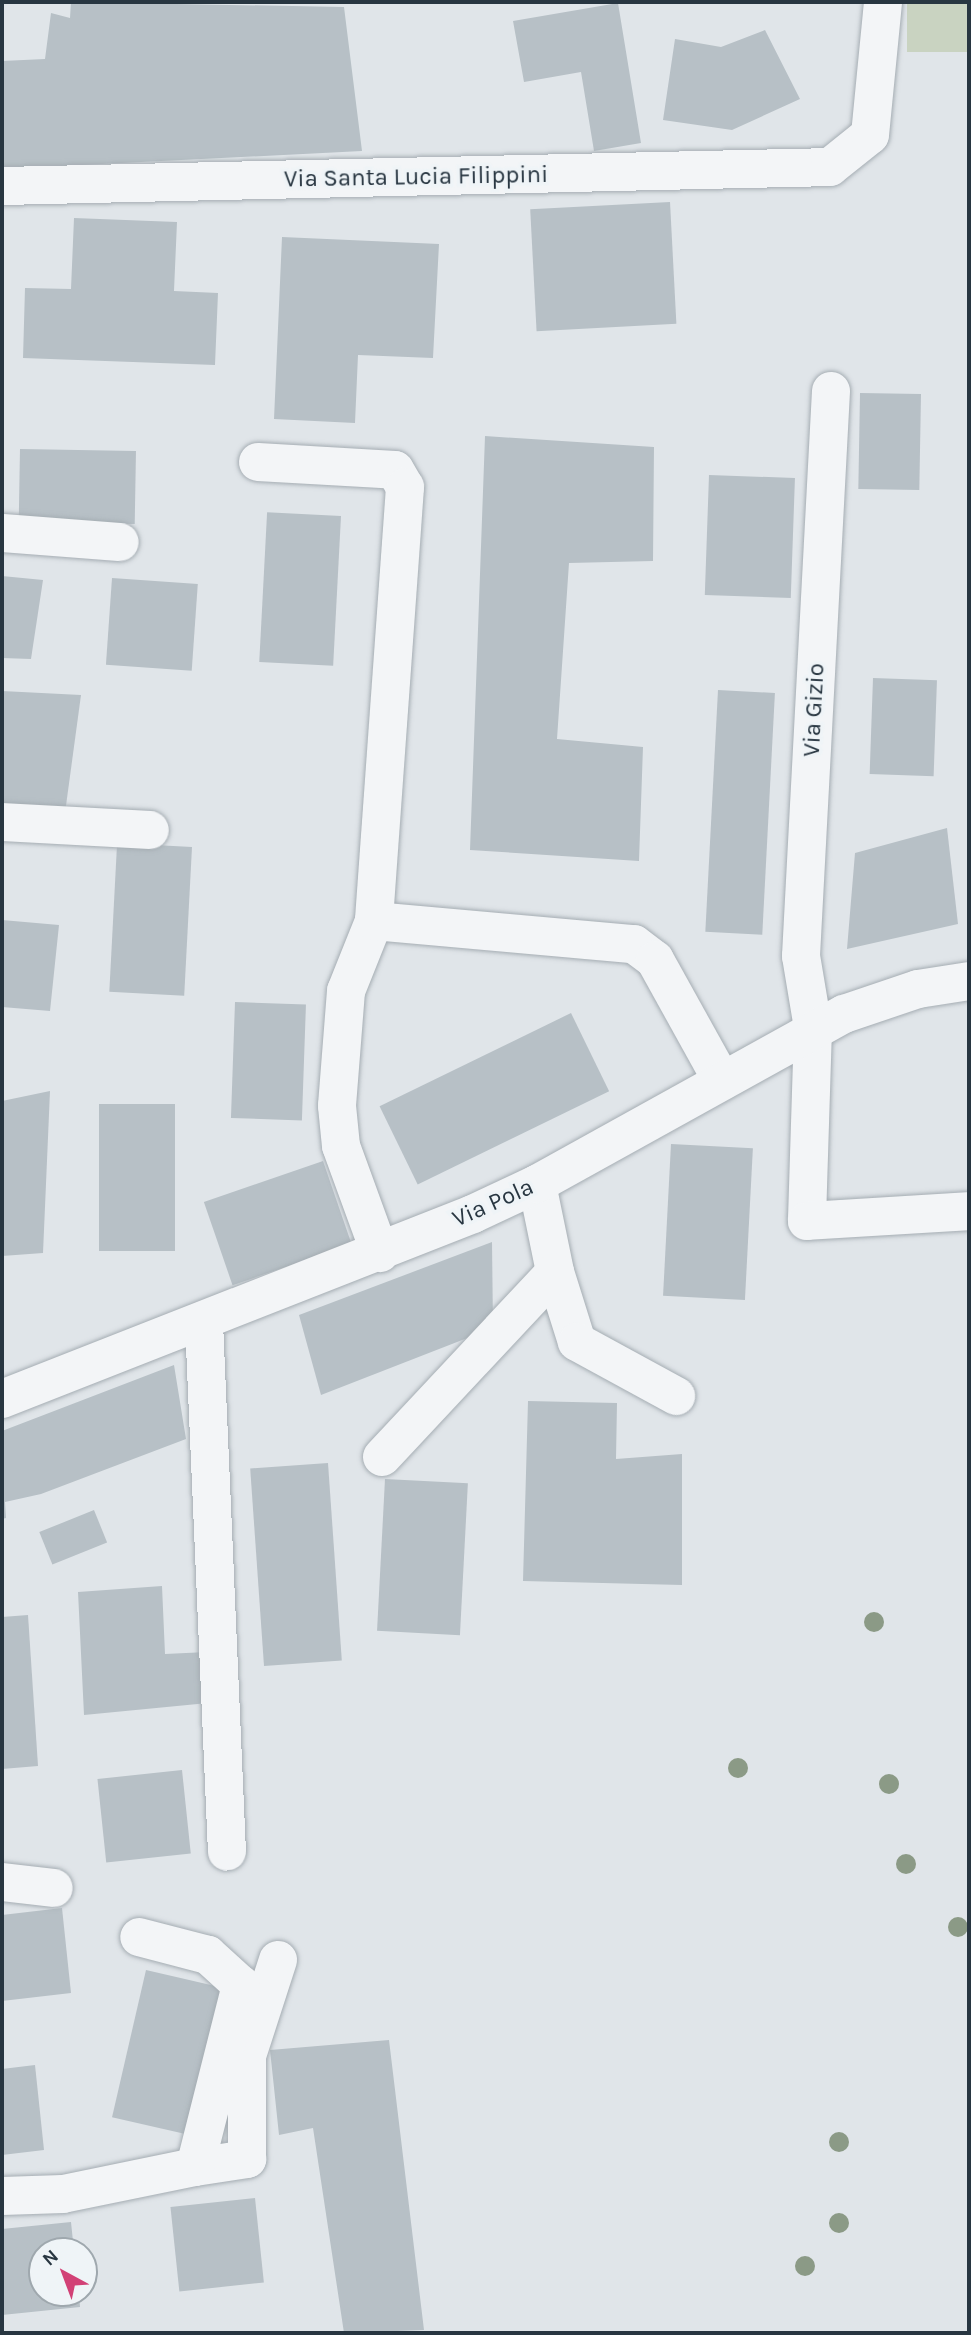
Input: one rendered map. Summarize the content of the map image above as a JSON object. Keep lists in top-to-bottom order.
{
  "streets": {
    "street": ["Via Santa Lucia Filippini", "Via Gizio", "Via Pola"]
  },
  "crossings": [
    ["Via Gizio", "Via Pola"]
  ],
  "north": "top left"
}
